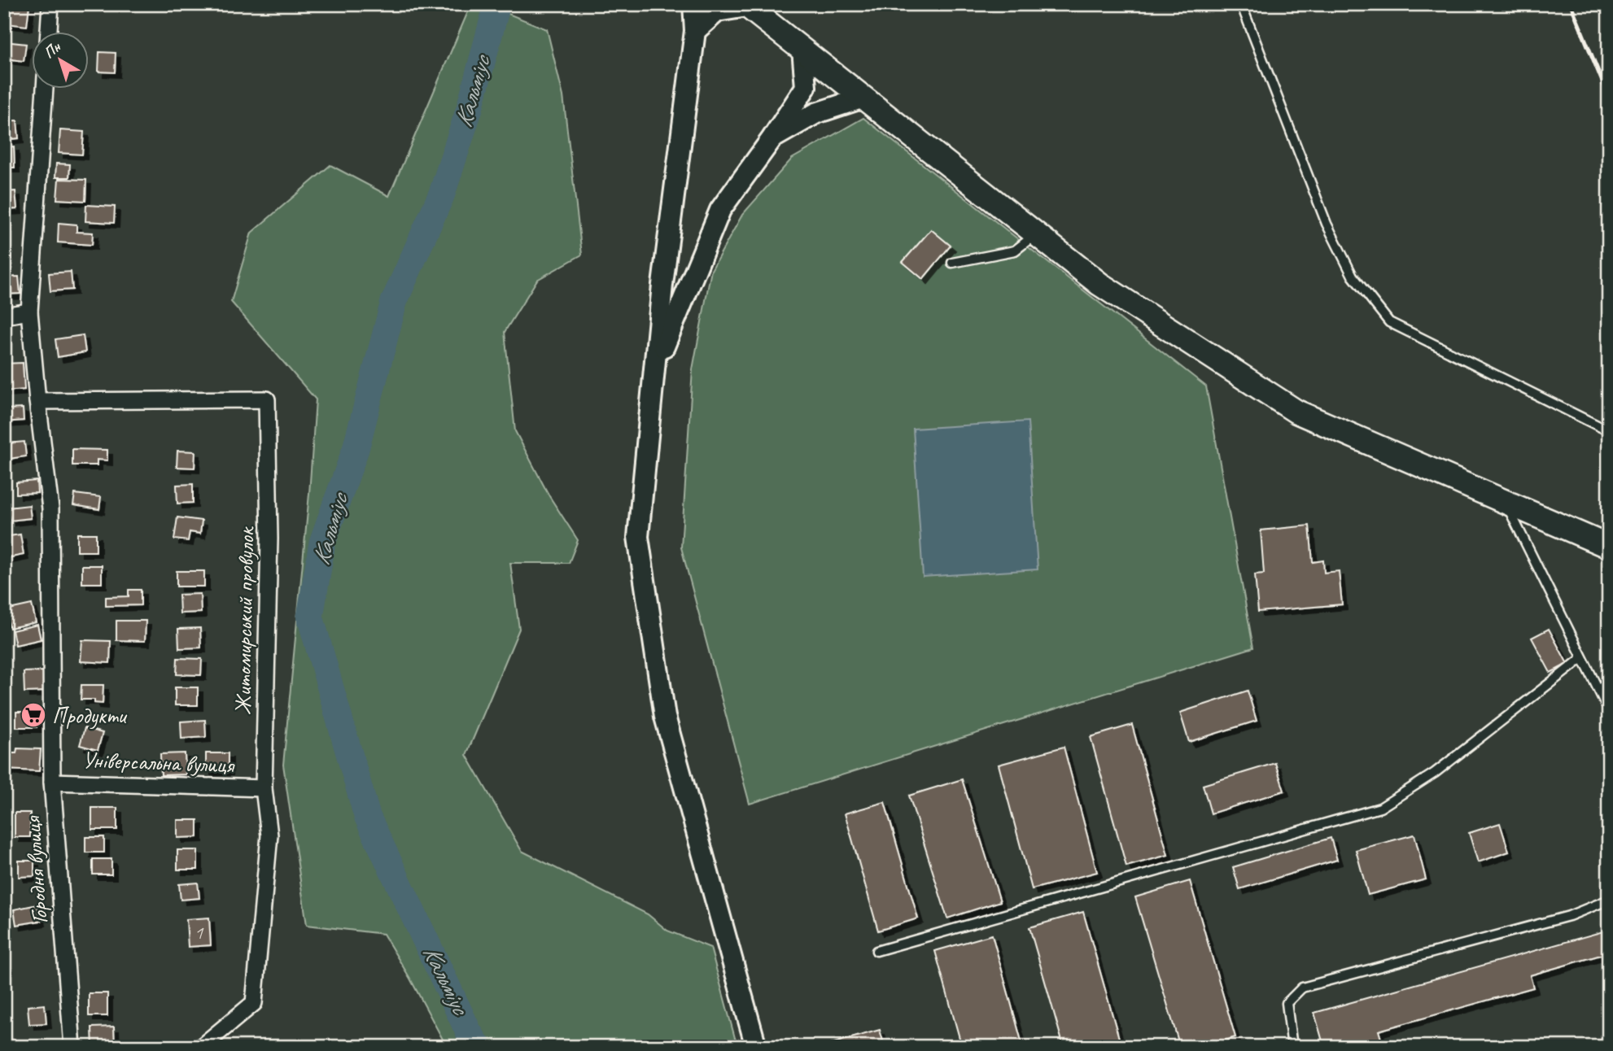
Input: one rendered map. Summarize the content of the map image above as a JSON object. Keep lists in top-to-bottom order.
{
  "streets": {
    "street": ["Житомирський провулок", "Універсальна вулиця", "Городня вулиця"]
  },
  "crossings": [
    ["Житомирський провулок", "Універсальна вулиця"],
    ["Житомирський провулок", "Городня вулиця"],
    ["Універсальна вулиця", "Городня вулиця"]
  ],
  "water": ["Кальміус"],
  "places": {
    "supermarket": ["Продукти"]
  },
  "house_numbers": ["1"],
  "north": "top left"
}
